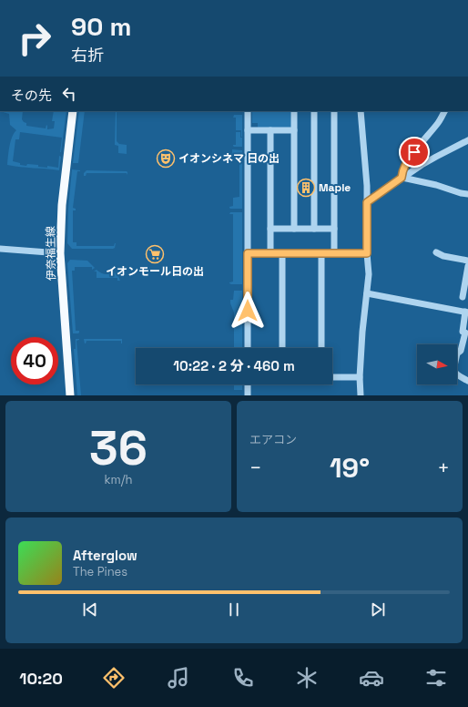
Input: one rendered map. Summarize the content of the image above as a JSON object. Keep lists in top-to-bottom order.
{
  "streets": {
    "main road": ["伊奈福生線"]
  },
  "places": {
    "theatre": ["イオンシネマ 日の出"],
    "building": ["Maple"],
    "supermarket": ["イオンモール日の出"]
  },
  "north": "right",
  "page": {
    "turn": ["90 m", "右折"],
    "then": "その先",
    "limit": "40",
    "trip": "10:22 · 2 分 · 460 m",
    "tile": [
      ["36", "km/h"],
      "エアコン"
    ],
    "heat": ["−", "19°", "+"],
    "song": ["Afterglow", "The Pines"],
    "tabs": "10:20"
  }
}
